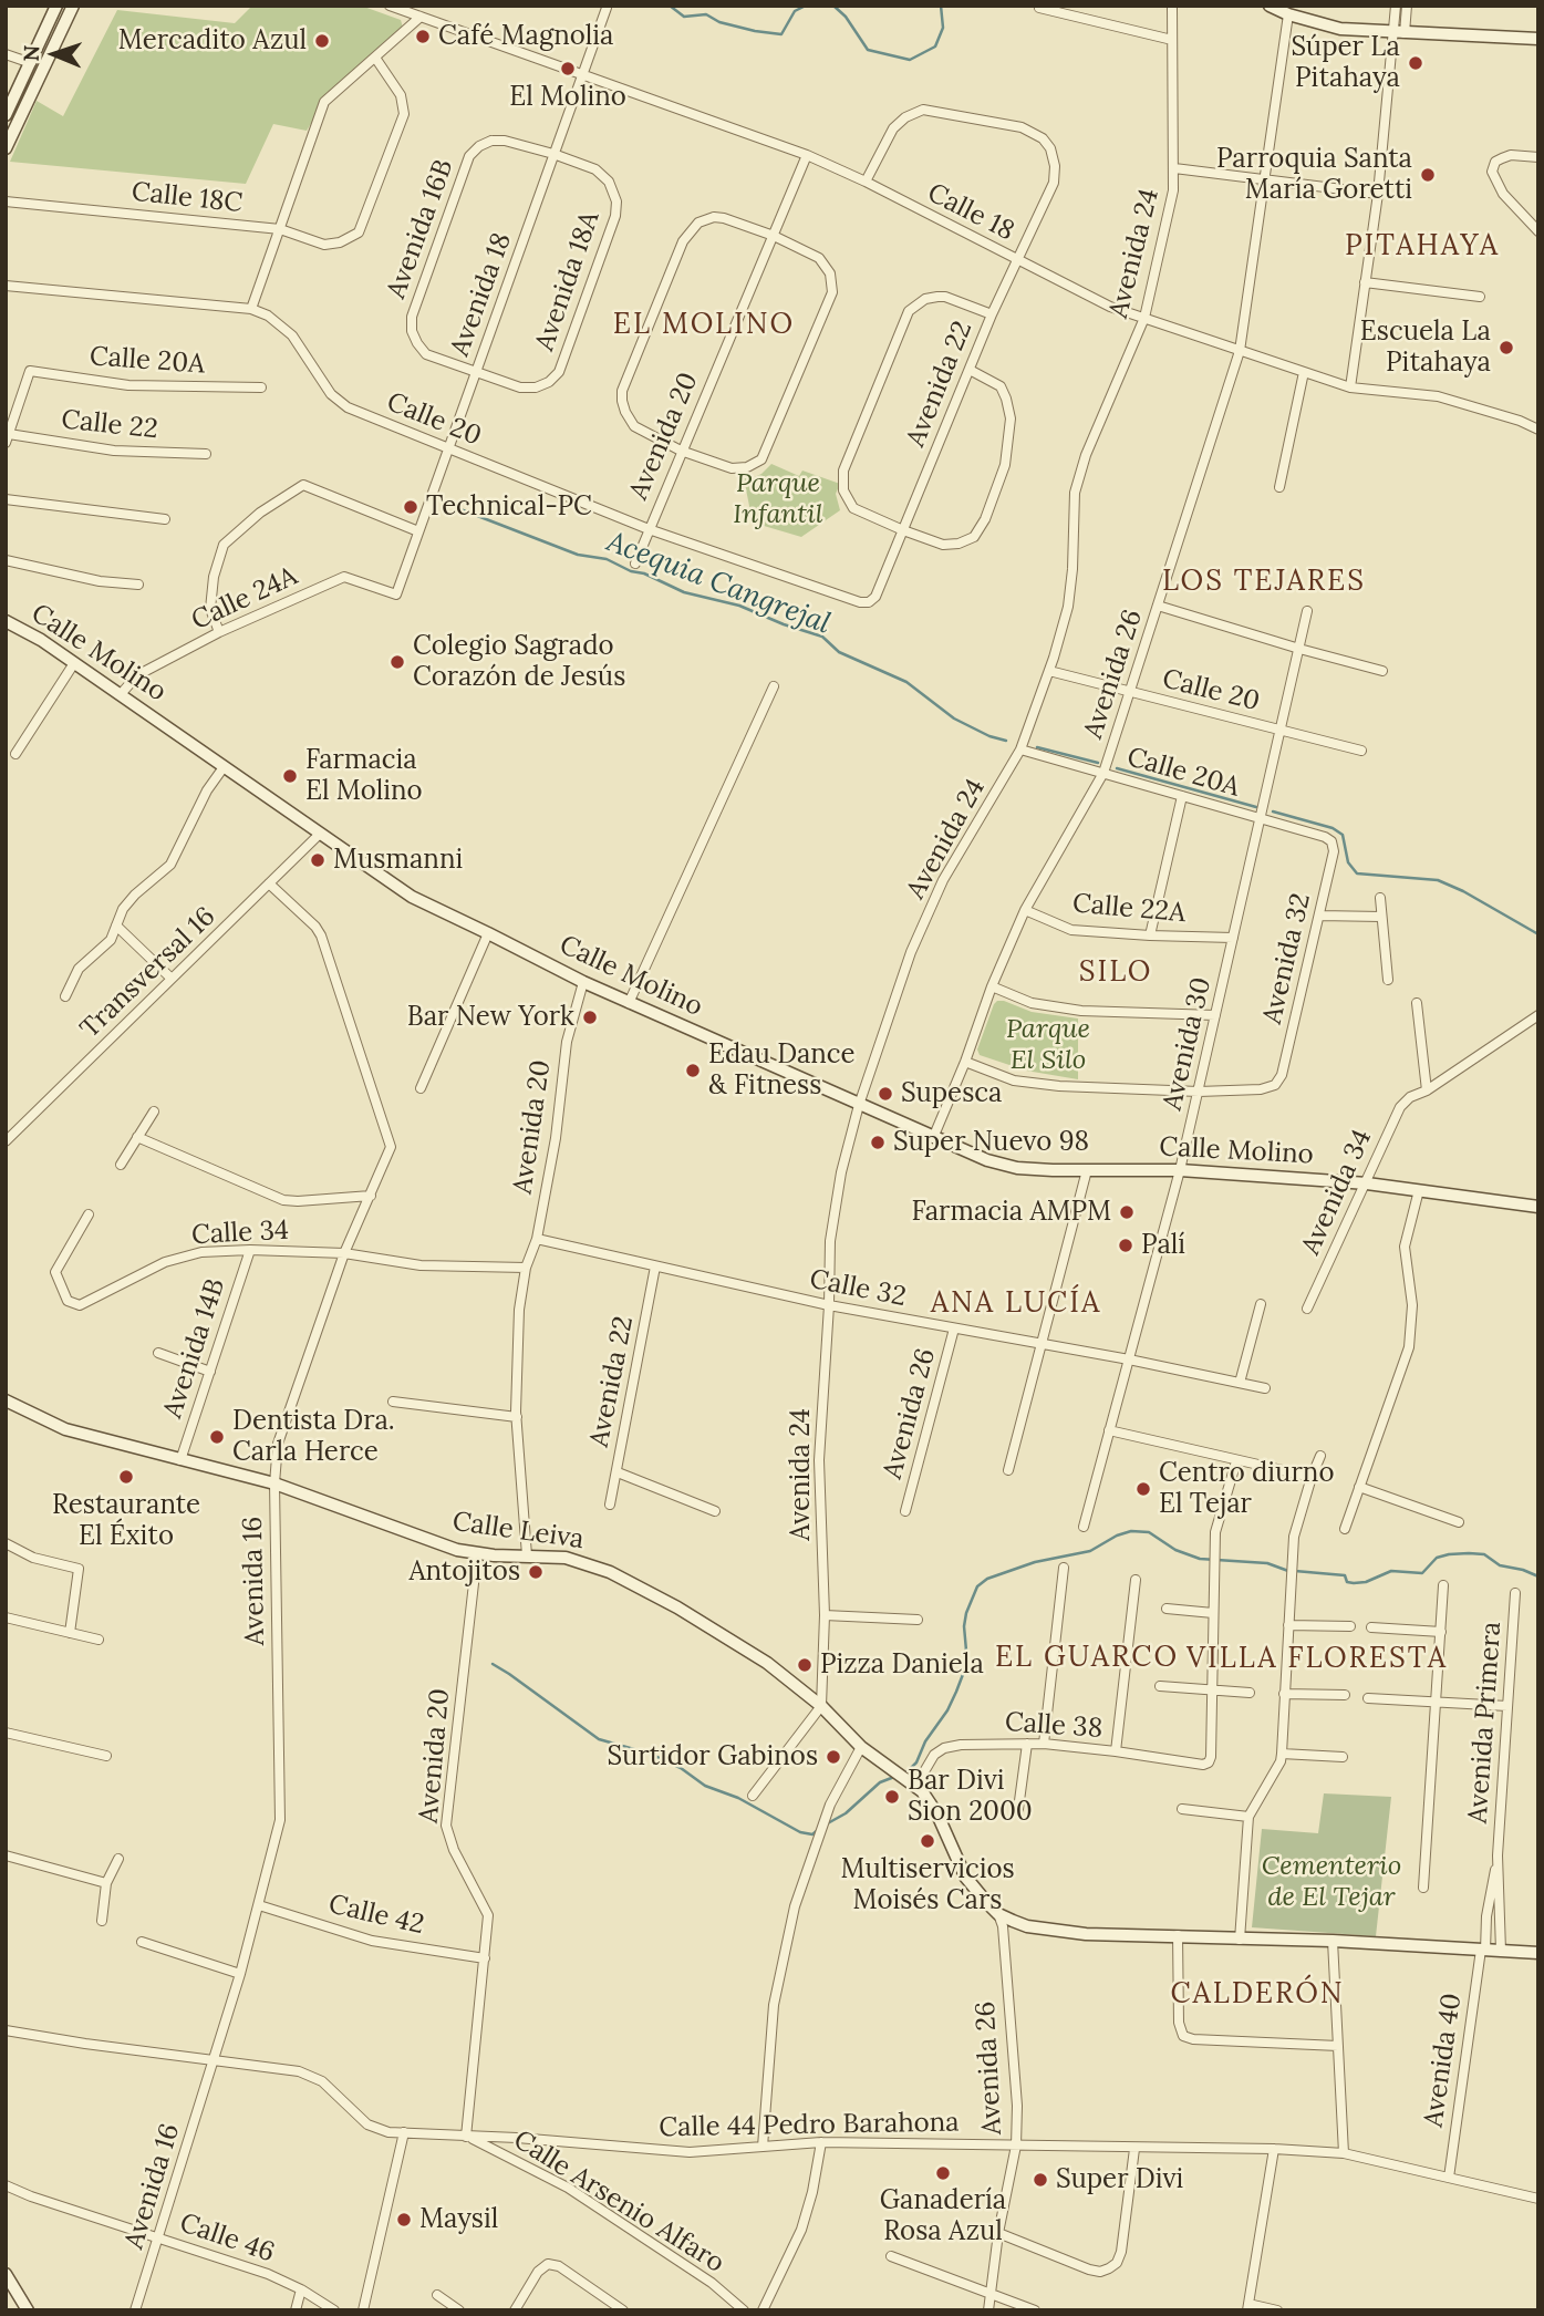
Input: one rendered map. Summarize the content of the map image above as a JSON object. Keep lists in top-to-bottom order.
{
  "streets": {
    "main road": ["Calle Molino", "Calle Leiva"],
    "street": [
      "Calle 18C",
      "Calle 18",
      "Avenida 16B",
      "Avenida 24",
      "Avenida 18A",
      "Avenida 18",
      "Calle 20A",
      "Avenida 22",
      "Calle 20",
      "Calle 22",
      "Avenida 20",
      "Calle 24A",
      "Avenida 26",
      "Calle 22A",
      "Avenida 32",
      "Transversal 16",
      "Avenida 30",
      "Avenida 34",
      "Calle 34",
      "Calle 32",
      "Avenida 14B",
      "Avenida 16",
      "Avenida Primera",
      "Calle 38",
      "Calle 42",
      "Avenida 40",
      "Calle 44 Pedro Barahona",
      "Calle Arsenio Alfaro",
      "Calle 46"
    ]
  },
  "crossings": [
    ["Calle 18", "Avenida 24"],
    ["Calle 18", "Avenida 18"],
    ["Calle 18", "Avenida 22"],
    ["Calle 18", "Avenida 20"],
    ["Calle 18", "Avenida 26"],
    ["Avenida 16B", "Avenida 18A"],
    ["Avenida 16B", "Avenida 18"],
    ["Avenida 24", "Calle 20A"],
    ["Avenida 24", "Calle 20"],
    ["Avenida 24", "Calle Molino"],
    ["Avenida 24", "Calle 32"],
    ["Avenida 24", "Calle Leiva"],
    ["Avenida 18A", "Avenida 18"],
    ["Avenida 18", "Calle 20"],
    ["Avenida 18", "Calle 24A"],
    ["Calle 20A", "Calle 22"],
    ["Calle 20A", "Avenida 26"],
    ["Calle 20A", "Avenida 32"],
    ["Calle 20A", "Avenida 30"],
    ["Avenida 22", "Calle 20"],
    ["Avenida 22", "Calle 32"],
    ["Calle 20", "Avenida 20"],
    ["Calle 20", "Avenida 26"],
    ["Calle 20", "Avenida 30"],
    ["Avenida 20", "Calle Molino"],
    ["Avenida 20", "Calle 34"],
    ["Avenida 20", "Calle 32"],
    ["Avenida 20", "Calle Leiva"],
    ["Avenida 20", "Calle 42"],
    ["Avenida 20", "Calle 44 Pedro Barahona"],
    ["Avenida 20", "Calle Arsenio Alfaro"],
    ["Calle 24A", "Calle Molino"],
    ["Calle Molino", "Avenida 26"],
    ["Calle Molino", "Transversal 16"],
    ["Calle Molino", "Avenida 30"],
    ["Calle Molino", "Avenida 34"],
    ["Avenida 26", "Calle 22A"],
    ["Avenida 26", "Calle 32"],
    ["Avenida 26", "Calle Leiva"],
    ["Avenida 26", "Calle 44 Pedro Barahona"],
    ["Calle 22A", "Avenida 30"],
    ["Avenida 32", "Avenida 30"],
    ["Transversal 16", "Avenida 16"],
    ["Avenida 30", "Calle 32"],
    ["Calle 34", "Avenida 14B"],
    ["Calle 34", "Avenida 16"],
    ["Avenida 14B", "Calle Leiva"],
    ["Calle Leiva", "Avenida 16"],
    ["Calle Leiva", "Calle 38"],
    ["Avenida 16", "Calle 42"],
    ["Avenida 16", "Calle 44 Pedro Barahona"],
    ["Avenida 16", "Calle 46"],
    ["Avenida Primera", "Avenida 40"],
    ["Avenida 40", "Calle 44 Pedro Barahona"],
    ["Calle 44 Pedro Barahona", "Calle Arsenio Alfaro"]
  ],
  "districts": [
    "PITAHAYA",
    "EL MOLINO",
    "LOS TEJARES",
    "SILO",
    "ANA LUCÍA",
    "EL GUARCO",
    "VILLA FLORESTA",
    "CALDERÓN"
  ],
  "water": ["Acequia Cangrejal"],
  "parks": ["Parque Infantil", "Parque El Silo", "Cementerio de El Tejar"],
  "places": [
    "Café Magnolia",
    "Mercadito Azul",
    "Súper La Pitahaya",
    "El Molino",
    "Parroquia Santa María Goretti",
    "Escuela La Pitahaya",
    "Technical-PC",
    "Colegio Sagrado Corazón de Jesús",
    "Farmacia El Molino",
    "Musmanni",
    "Bar New York",
    "Edau Dance & Fitness",
    "Supesca",
    "Super Nuevo 98",
    "Farmacia AMPM",
    "Palí",
    "Dentista Dra. Carla Herce",
    "Restaurante El Éxito",
    "Centro diurno El Tejar",
    "Antojitos",
    "Pizza Daniela",
    "Surtidor Gabinos",
    "Bar Divi Sion 2000",
    "Multiservicios Moisés Cars",
    "Ganadería Rosa Azul",
    "Super Divi",
    "Maysil"
  ],
  "north": "left"
}
